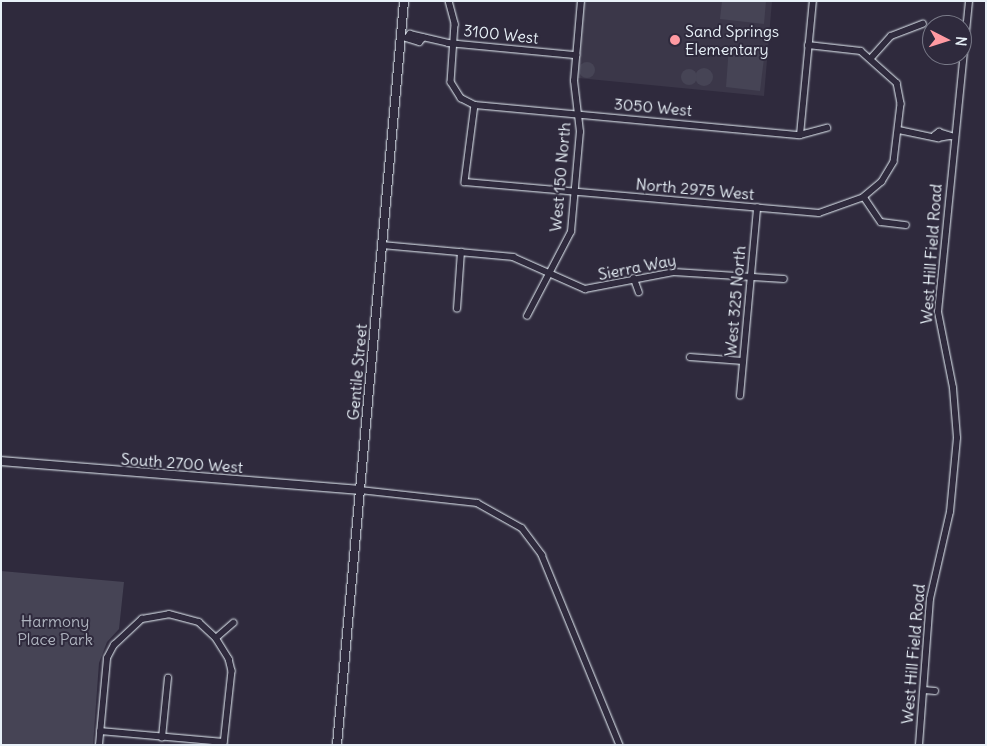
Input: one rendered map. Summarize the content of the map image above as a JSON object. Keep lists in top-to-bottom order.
{
  "streets": {
    "main road": ["Gentile Street", "South 2700 West"],
    "street": [
      "3100 West",
      "3050 West",
      "West 150 North",
      "North 2975 West",
      "West Hill Field Road",
      "Sierra Way",
      "West 325 North"
    ]
  },
  "crossings": [
    ["3100 West", "West 150 North"],
    ["3100 West", "Gentile Street"],
    ["3050 West", "West 150 North"],
    ["3050 West", "North 2975 West"],
    ["West 150 North", "North 2975 West"],
    ["West 150 North", "Sierra Way"],
    ["North 2975 West", "West 325 North"],
    ["Sierra Way", "West 325 North"],
    ["Sierra Way", "Gentile Street"],
    ["Gentile Street", "South 2700 West"]
  ],
  "parks": ["Harmony Place Park"],
  "places": ["Sand Springs Elementary"],
  "north": "right"
}
